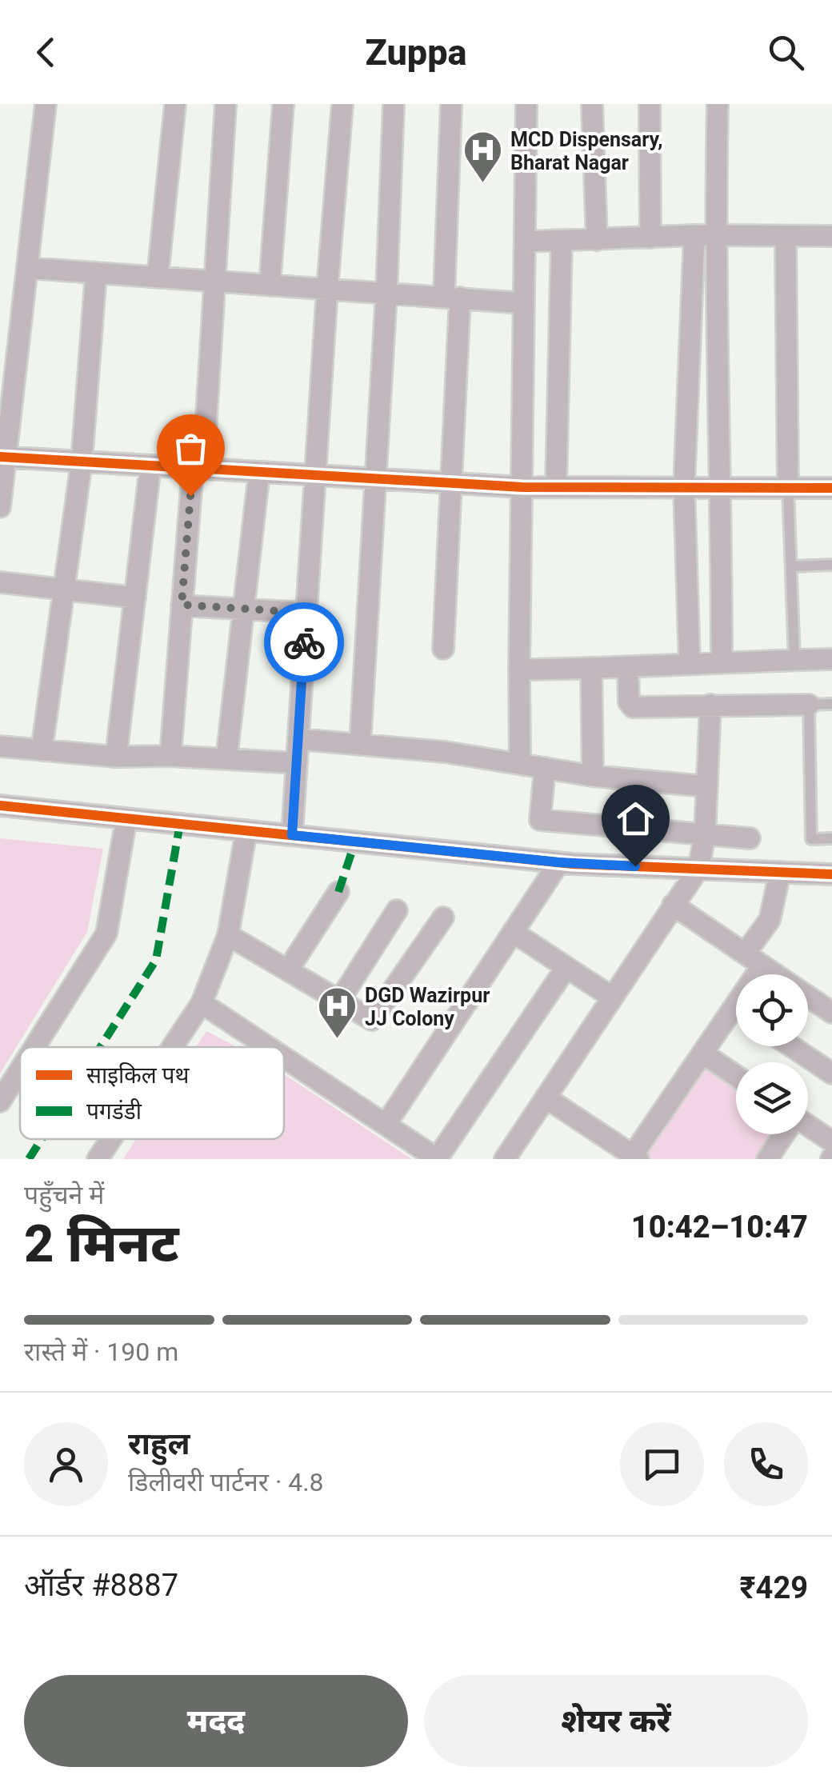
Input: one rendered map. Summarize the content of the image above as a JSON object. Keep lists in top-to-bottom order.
{
  "places": {
    "hospital": ["MCD Dispensary, Bharat Nagar", "DGD Wazirpur JJ Colony"]
  },
  "legend": ["साइकिल पथ", "पगडंडी"],
  "page": {
    "header": "Zuppa",
    "heading": ["2 मिनट", "पहुँचने में", "10:42–10:47"],
    "panel": [
      "राहुल",
      "डिलीवरी पार्टनर · 4.8",
      "ऑर्डर #8887",
      "₹429"
    ],
    "bar": "रास्ते में · 190 m",
    "buttons": ["मदद", "शेयर करें"]
  }
}
